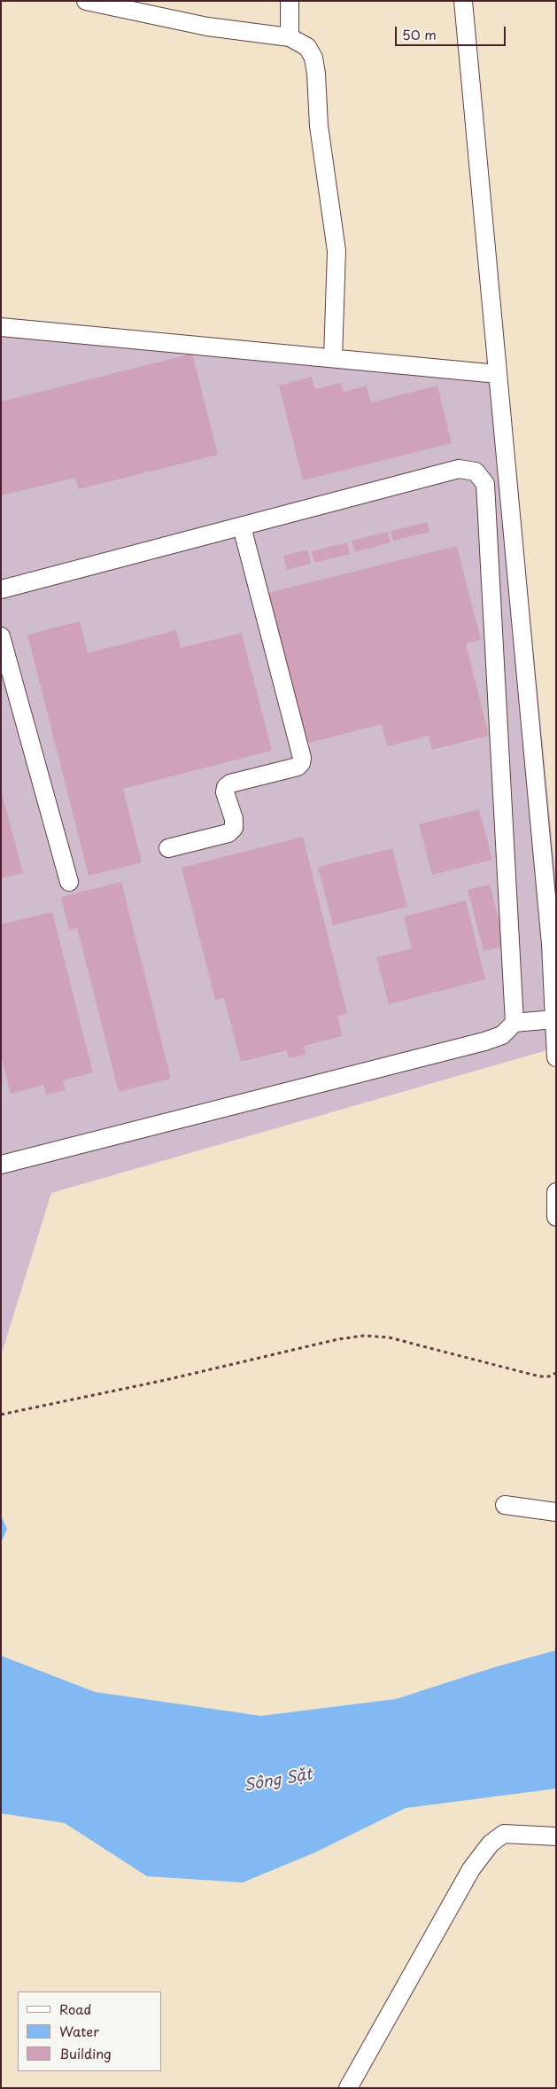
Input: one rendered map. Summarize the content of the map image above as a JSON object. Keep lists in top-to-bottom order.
{
  "water": ["Sông Sặt"],
  "legend": ["Road", "Water", "Building"],
  "scale_bar": "50 m"
}
